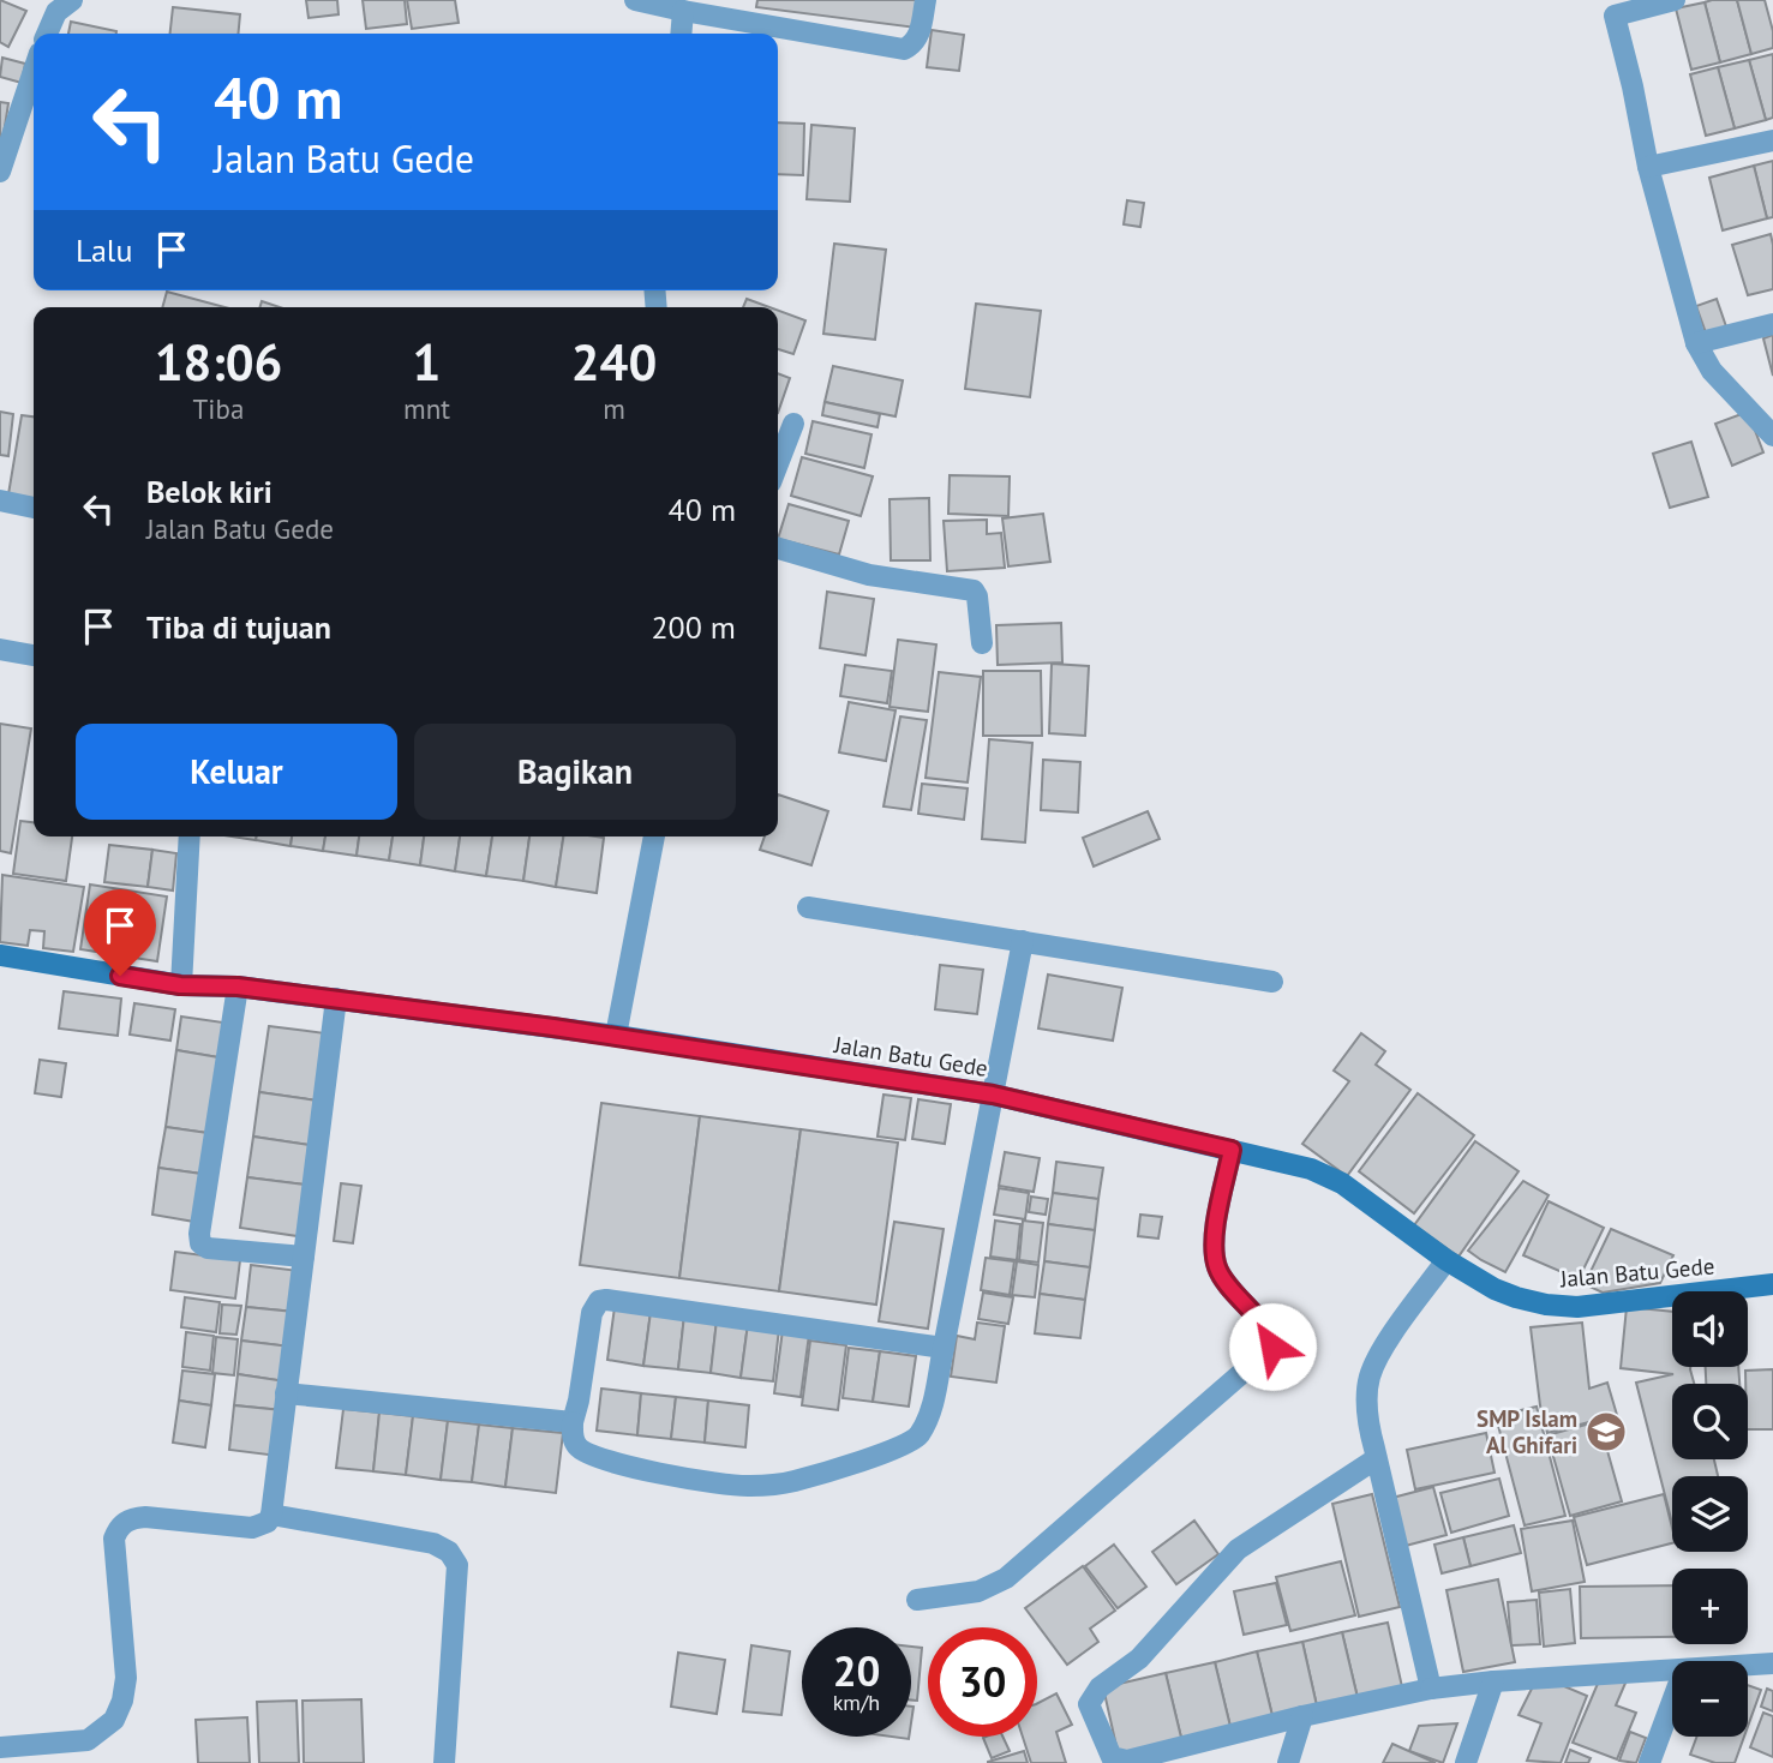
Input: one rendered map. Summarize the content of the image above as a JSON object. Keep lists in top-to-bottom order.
{
  "streets": {
    "street": ["Jalan Batu Gede"]
  },
  "places": {
    "school or university": ["SMP Islam Al Ghifari"]
  },
  "page": {
    "turn": ["40 m", "Jalan Batu Gede"],
    "then": "Lalu",
    "eta": [
      "18:06",
      "Tiba",
      "1",
      "mnt",
      "240",
      "m"
    ],
    "list": [
      {
        "name": "Belok kiri",
        "note": "Jalan Batu Gede",
        "value": "40 m"
      },
      {
        "name": "Tiba di tujuan",
        "value": "200 m"
      }
    ],
    "buttons": ["Keluar", "Bagikan"],
    "map_buttons": ["+", "−"],
    "speed": "20 km/h",
    "limit": "30"
  }
}
